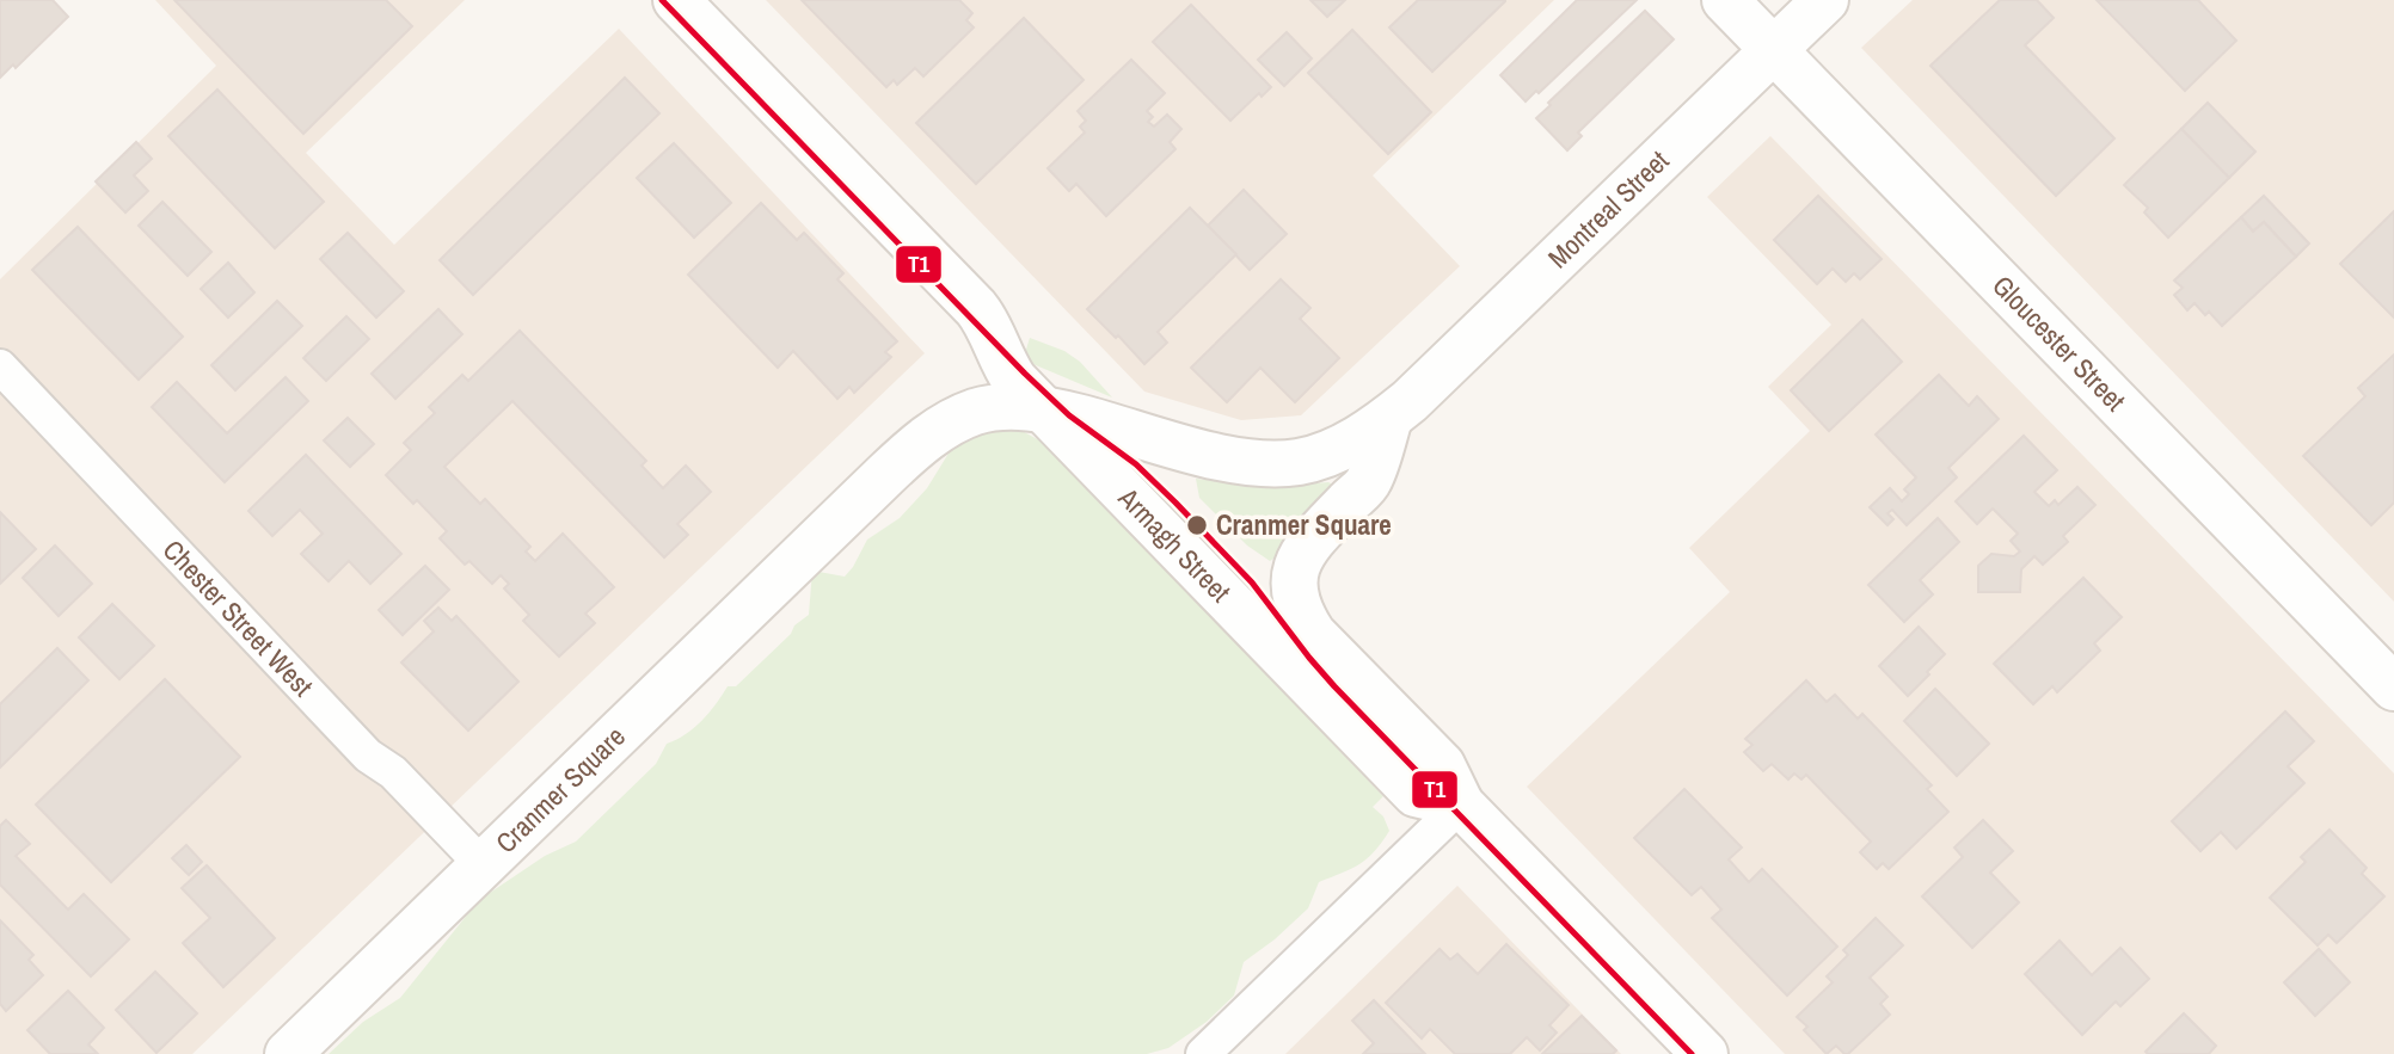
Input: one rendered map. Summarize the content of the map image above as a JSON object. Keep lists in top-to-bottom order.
{
  "streets": {
    "street": [
      "Montreal Street",
      "Gloucester Street",
      "Armagh Street",
      "Chester Street West",
      "Cranmer Square"
    ]
  },
  "crossings": [
    ["Montreal Street", "Gloucester Street"],
    ["Montreal Street", "Armagh Street"],
    ["Montreal Street", "Cranmer Square"],
    ["Armagh Street", "Cranmer Square"],
    ["Chester Street West", "Cranmer Square"]
  ],
  "places": ["Cranmer Square"],
  "lines": ["transit line T1"]
}
